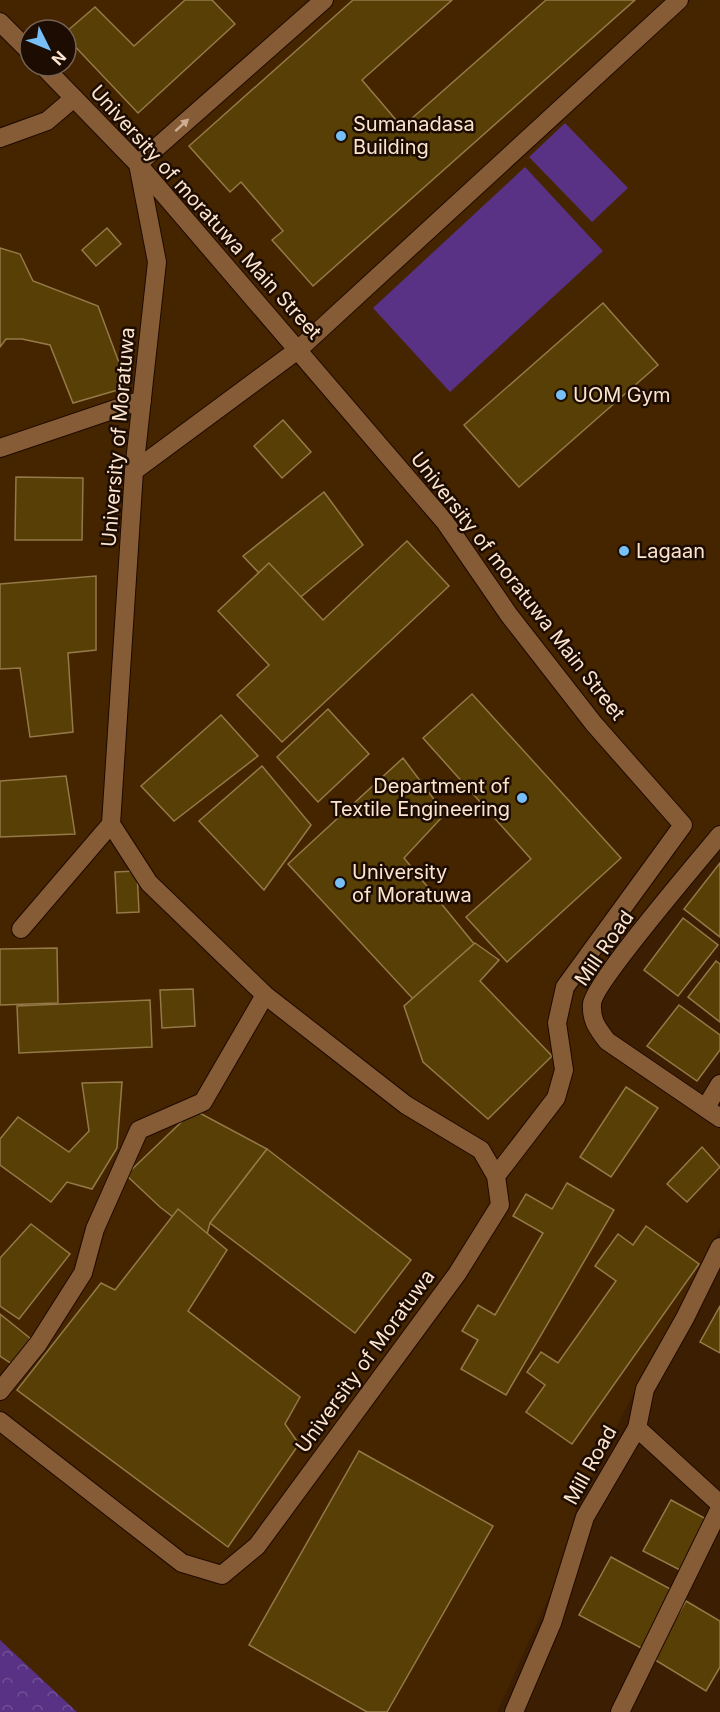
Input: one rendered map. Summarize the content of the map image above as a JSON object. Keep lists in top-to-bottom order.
{
  "streets": {
    "street": ["University of moratuwa Main Street", "University of Moratuwa", "Mill Road"]
  },
  "crossings": [
    ["University of moratuwa Main Street", "University of Moratuwa"]
  ],
  "places": [
    "Sumanadasa Building",
    "UOM Gym",
    "Lagaan",
    "Department of Textile Engineering",
    "University of Moratuwa"
  ],
  "north": "bottom right"
}
